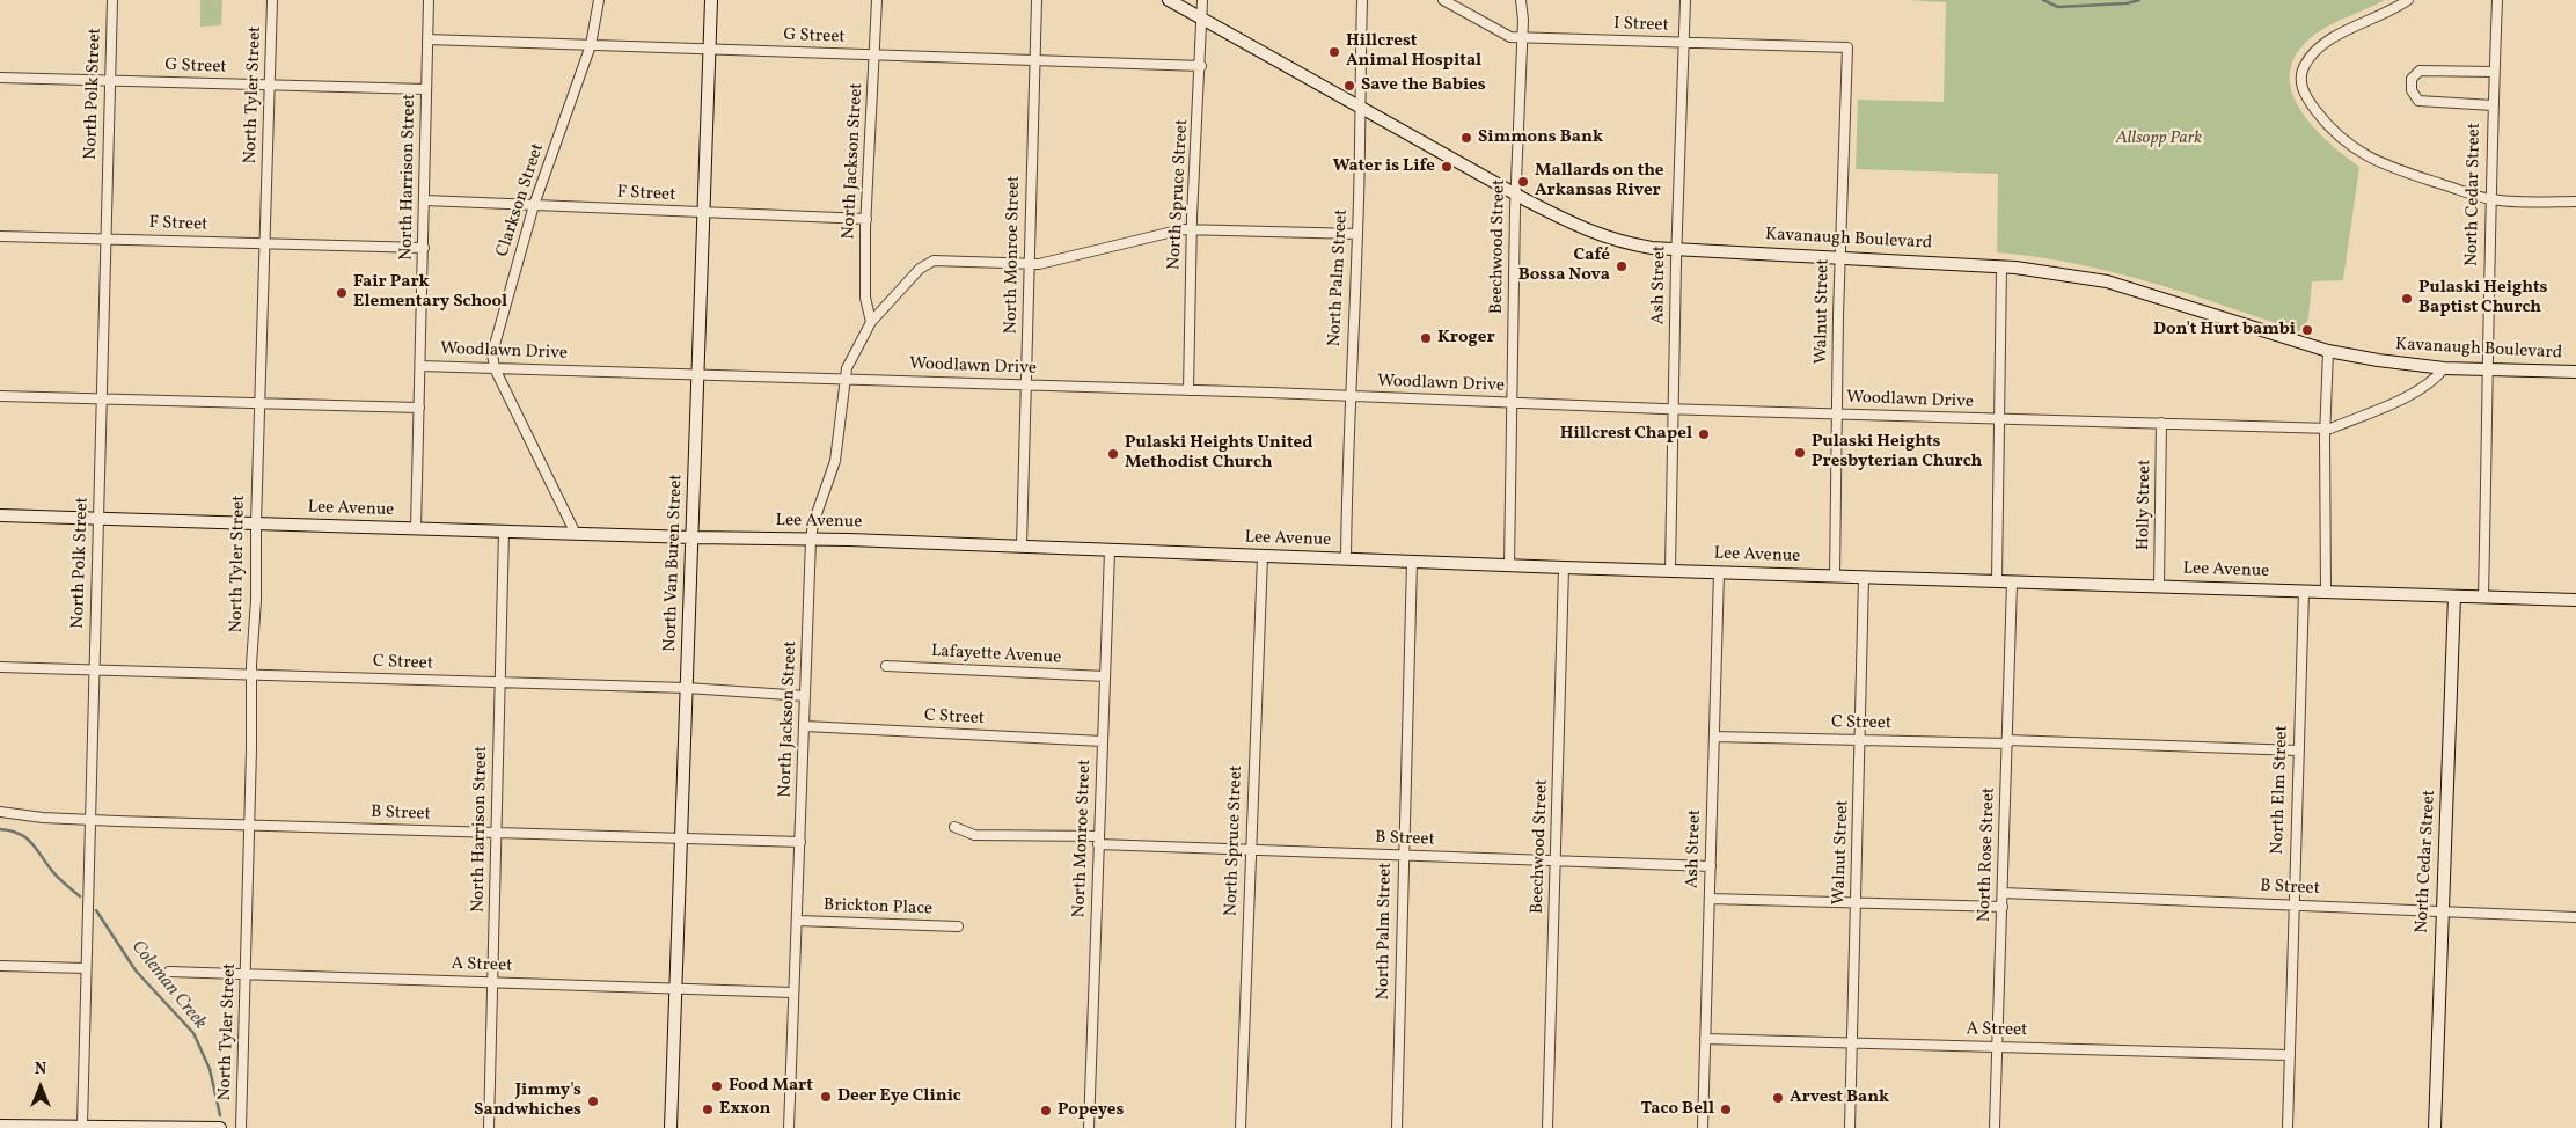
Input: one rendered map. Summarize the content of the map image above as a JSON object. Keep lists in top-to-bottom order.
{
  "streets": {
    "street": [
      "I Street",
      "G Street",
      "North Polk Street",
      "North Tyler Street",
      "North Jackson Street",
      "North Harrison Street",
      "F Street",
      "North Spruce Street",
      "North Cedar Street",
      "Clarkson Street",
      "Kavanaugh Boulevard",
      "Beechwood Street",
      "North Monroe Street",
      "North Palm Street",
      "Ash Street",
      "Walnut Street",
      "Woodlawn Drive",
      "Holly Street",
      "Lee Avenue",
      "North Van Buren Street",
      "Lafayette Avenue",
      "C Street",
      "North Elm Street",
      "B Street",
      "North Rose Street",
      "Brickton Place",
      "A Street"
    ]
  },
  "crossings": [
    ["I Street", "Beechwood Street"],
    ["I Street", "Ash Street"],
    ["I Street", "Walnut Street"],
    ["G Street", "North Polk Street"],
    ["G Street", "North Tyler Street"],
    ["G Street", "North Jackson Street"],
    ["G Street", "North Harrison Street"],
    ["G Street", "North Spruce Street"],
    ["G Street", "Clarkson Street"],
    ["G Street", "North Monroe Street"],
    ["G Street", "North Van Buren Street"],
    ["North Polk Street", "F Street"],
    ["North Polk Street", "Lee Avenue"],
    ["North Polk Street", "C Street"],
    ["North Polk Street", "B Street"],
    ["North Tyler Street", "F Street"],
    ["North Tyler Street", "Lee Avenue"],
    ["North Tyler Street", "C Street"],
    ["North Tyler Street", "B Street"],
    ["North Tyler Street", "A Street"],
    ["North Jackson Street", "F Street"],
    ["North Jackson Street", "North Spruce Street"],
    ["North Jackson Street", "North Monroe Street"],
    ["North Jackson Street", "North Palm Street"],
    ["North Jackson Street", "Woodlawn Drive"],
    ["North Jackson Street", "Lee Avenue"],
    ["North Jackson Street", "C Street"],
    ["North Jackson Street", "B Street"],
    ["North Jackson Street", "Brickton Place"],
    ["North Jackson Street", "A Street"],
    ["North Harrison Street", "F Street"],
    ["North Harrison Street", "Woodlawn Drive"],
    ["North Harrison Street", "Lee Avenue"],
    ["North Harrison Street", "C Street"],
    ["North Harrison Street", "B Street"],
    ["North Harrison Street", "A Street"],
    ["F Street", "Clarkson Street"],
    ["F Street", "North Van Buren Street"],
    ["North Spruce Street", "Kavanaugh Boulevard"],
    ["North Spruce Street", "Woodlawn Drive"],
    ["North Spruce Street", "Lee Avenue"],
    ["North Spruce Street", "B Street"],
    ["North Cedar Street", "Kavanaugh Boulevard"],
    ["North Cedar Street", "Lee Avenue"],
    ["North Cedar Street", "B Street"],
    ["Clarkson Street", "Woodlawn Drive"],
    ["Clarkson Street", "Lee Avenue"],
    ["Kavanaugh Boulevard", "Beechwood Street"],
    ["Kavanaugh Boulevard", "North Palm Street"],
    ["Kavanaugh Boulevard", "Ash Street"],
    ["Kavanaugh Boulevard", "Walnut Street"],
    ["Kavanaugh Boulevard", "Woodlawn Drive"],
    ["Beechwood Street", "Woodlawn Drive"],
    ["Beechwood Street", "Lee Avenue"],
    ["Beechwood Street", "B Street"],
    ["North Monroe Street", "Woodlawn Drive"],
    ["North Monroe Street", "Lee Avenue"],
    ["North Monroe Street", "Lafayette Avenue"],
    ["North Monroe Street", "C Street"],
    ["North Monroe Street", "B Street"],
    ["North Palm Street", "Woodlawn Drive"],
    ["North Palm Street", "Lee Avenue"],
    ["North Palm Street", "B Street"],
    ["Ash Street", "Woodlawn Drive"],
    ["Ash Street", "Lee Avenue"],
    ["Ash Street", "C Street"],
    ["Ash Street", "B Street"],
    ["Ash Street", "A Street"],
    ["Walnut Street", "Woodlawn Drive"],
    ["Walnut Street", "Lee Avenue"],
    ["Walnut Street", "C Street"],
    ["Walnut Street", "A Street"],
    ["Woodlawn Drive", "Holly Street"],
    ["Woodlawn Drive", "North Van Buren Street"],
    ["Holly Street", "Lee Avenue"],
    ["Lee Avenue", "North Van Buren Street"],
    ["Lee Avenue", "North Elm Street"],
    ["Lee Avenue", "North Rose Street"],
    ["North Van Buren Street", "C Street"],
    ["North Van Buren Street", "B Street"],
    ["North Van Buren Street", "A Street"],
    ["C Street", "North Elm Street"],
    ["C Street", "North Rose Street"],
    ["North Elm Street", "B Street"],
    ["North Elm Street", "A Street"],
    ["B Street", "North Rose Street"],
    ["North Rose Street", "A Street"]
  ],
  "water": ["Coleman Creek"],
  "parks": ["Allsopp Park"],
  "places": [
    "Hillcrest Animal Hospital",
    "Save the Babies",
    "Simmons Bank",
    "Water is Life",
    "Mallards on the Arkansas River",
    "Café Bossa Nova",
    "Fair Park Elementary School",
    "Pulaski Heights Baptist Church",
    "Don't Hurt bambi",
    "Kroger",
    "Hillcrest Chapel",
    "Pulaski Heights Presbyterian Church",
    "Pulaski Heights United Methodist Church",
    "Food Mart",
    "Deer Eye Clinic",
    "Arvest Bank",
    "Jimmy's Sandwhiches",
    "Exxon",
    "Taco Bell",
    "Popeyes"
  ],
  "north": "top"
}
